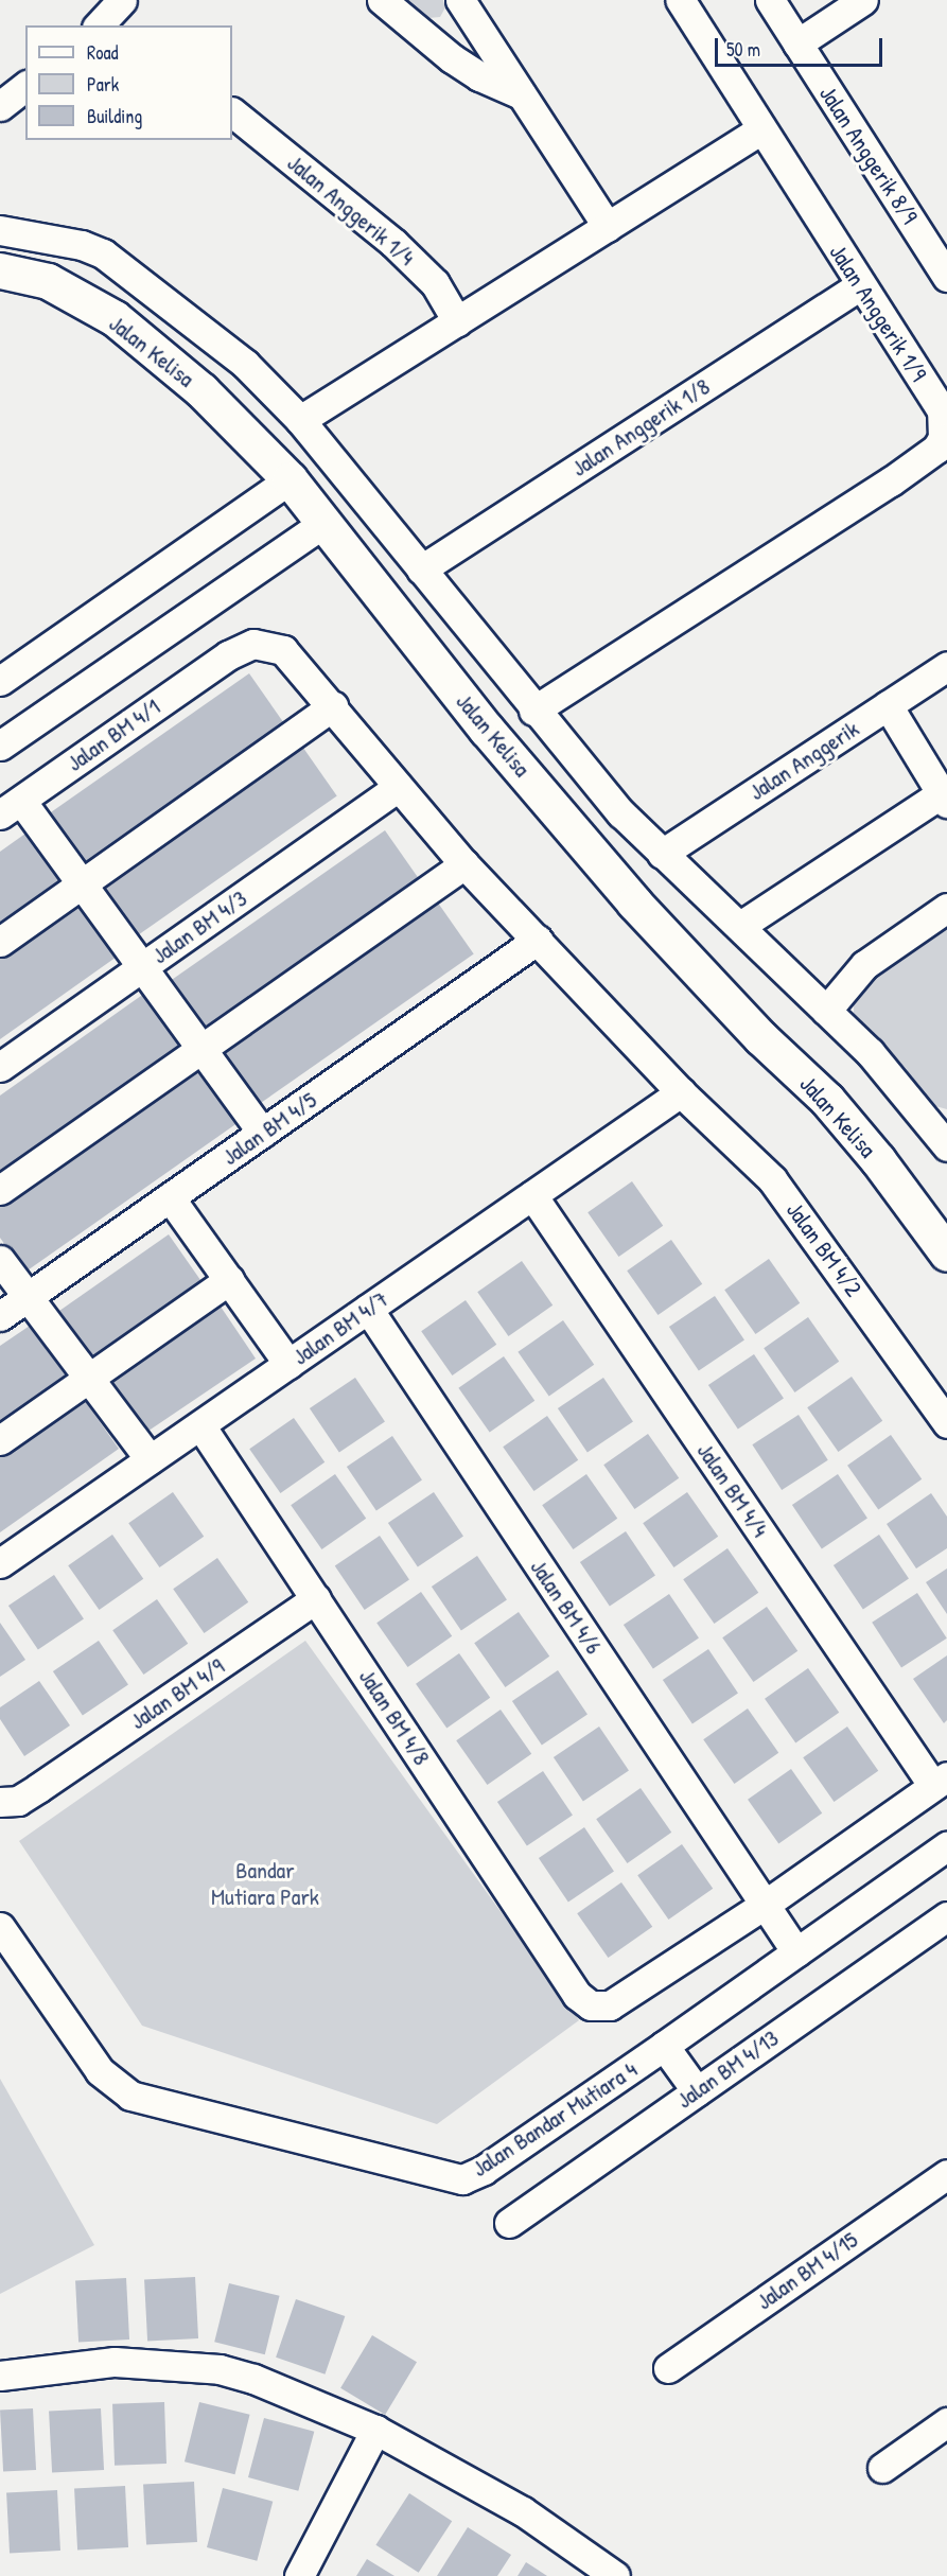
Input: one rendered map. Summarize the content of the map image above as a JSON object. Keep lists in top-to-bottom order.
{
  "streets": {
    "main road": ["Jalan Kelisa"],
    "street": [
      "Jalan Anggerik 8/9",
      "Jalan Anggerik 1/4",
      "Jalan Anggerik 1/9",
      "Jalan Anggerik 1/8",
      "Jalan BM 4/1",
      "Jalan Anggerik",
      "Jalan BM 4/3",
      "Jalan BM 4/5",
      "Jalan BM 4/2",
      "Jalan BM 4/7",
      "Jalan BM 4/4",
      "Jalan BM 4/6",
      "Jalan BM 4/9",
      "Jalan BM 4/8",
      "Jalan BM 4/13",
      "Jalan Bandar Mutiara 4",
      "Jalan BM 4/15"
    ]
  },
  "crossings": [
    ["Jalan Anggerik 1/9", "Jalan Anggerik 1/8"],
    ["Jalan BM 4/1", "Jalan BM 4/3"],
    ["Jalan BM 4/1", "Jalan BM 4/2"],
    ["Jalan BM 4/5", "Jalan BM 4/2"],
    ["Jalan BM 4/2", "Jalan BM 4/7"],
    ["Jalan BM 4/7", "Jalan BM 4/4"],
    ["Jalan BM 4/7", "Jalan BM 4/6"],
    ["Jalan BM 4/7", "Jalan BM 4/8"],
    ["Jalan BM 4/6", "Jalan BM 4/8"],
    ["Jalan BM 4/6", "Jalan Bandar Mutiara 4"],
    ["Jalan BM 4/9", "Jalan BM 4/8"]
  ],
  "parks": ["Bandar Mutiara Park"],
  "legend": ["Road", "Park", "Building"],
  "scale_bar": "50 m"
}
